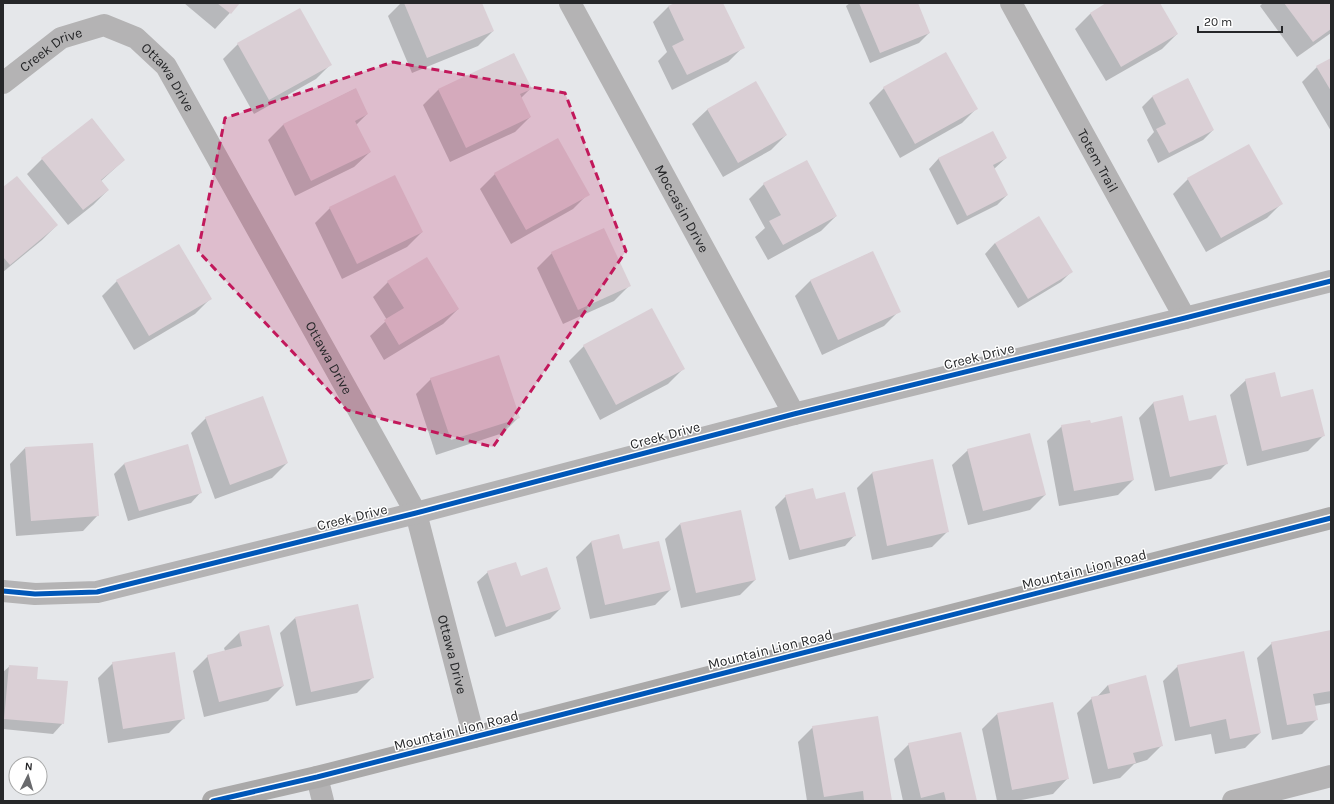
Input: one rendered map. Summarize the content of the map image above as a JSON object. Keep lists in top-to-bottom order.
{
  "streets": {
    "street": [
      "Creek Drive",
      "Ottawa Drive",
      "Totem Trail",
      "Moccasin Drive",
      "Mountain Lion Road"
    ]
  },
  "crossings": [
    ["Creek Drive", "Ottawa Drive"],
    ["Creek Drive", "Totem Trail"],
    ["Creek Drive", "Moccasin Drive"],
    ["Ottawa Drive", "Mountain Lion Road"]
  ],
  "scale_bar": "20 m",
  "north": "top"
}
